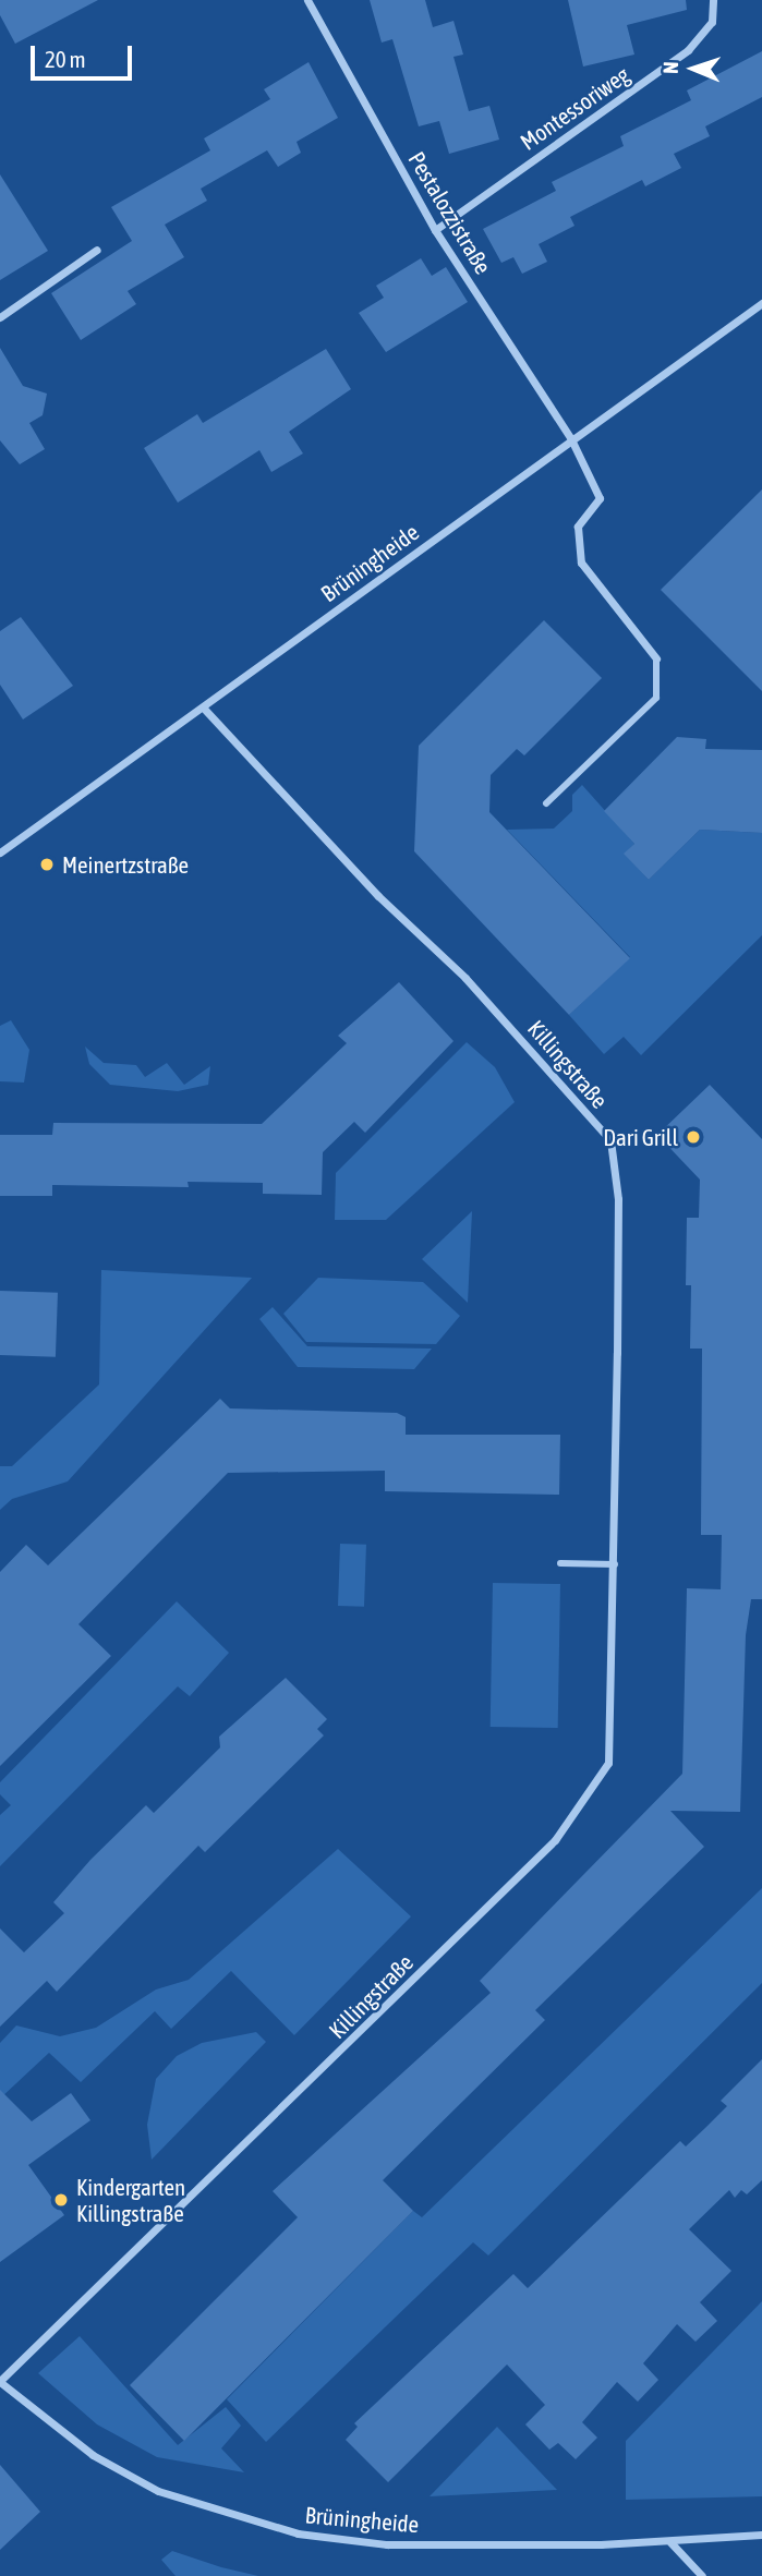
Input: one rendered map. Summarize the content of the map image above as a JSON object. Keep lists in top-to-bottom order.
{
  "streets": {
    "street": [
      "Montessoriweg",
      "Pestalozzistraße",
      "Brüningheide",
      "Killingstraße"
    ]
  },
  "crossings": [
    ["Montessoriweg", "Pestalozzistraße"],
    ["Pestalozzistraße", "Brüningheide"],
    ["Brüningheide", "Killingstraße"]
  ],
  "places": ["Meinertzstraße", "Dari Grill", "Kindergarten Killingstraße"],
  "scale_bar": "20 m",
  "north": "left"
}
